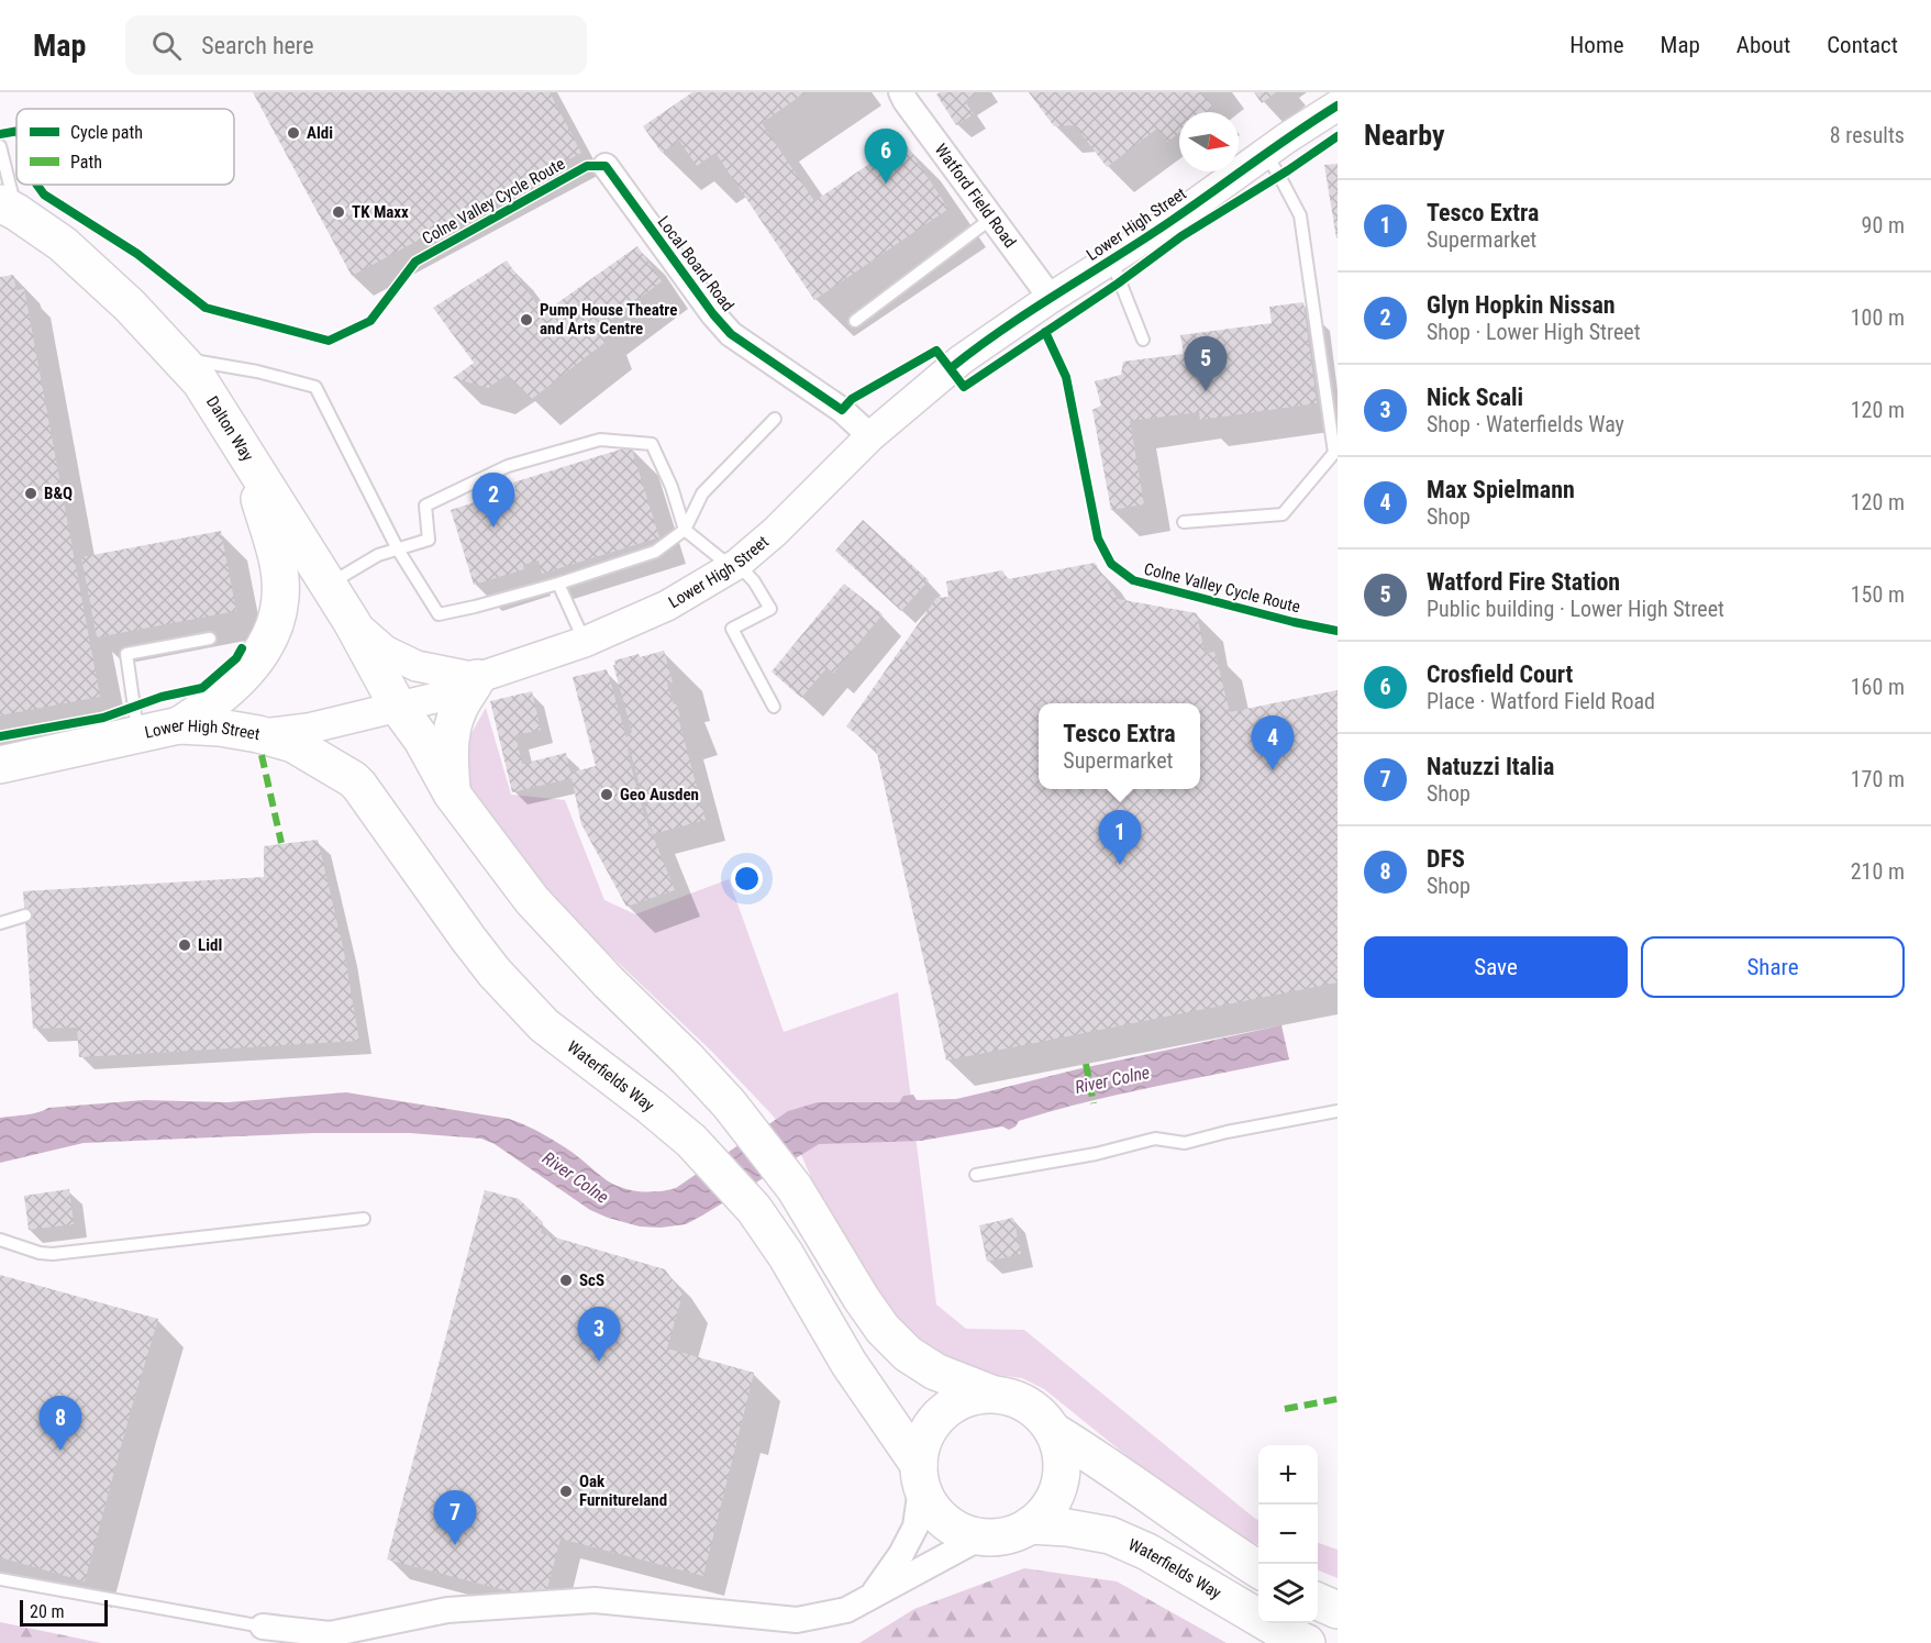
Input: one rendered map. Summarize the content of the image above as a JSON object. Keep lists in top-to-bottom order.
{
  "streets": {
    "main road": ["Lower High Street", "Dalton Way", "Waterfields Way"],
    "street": ["Watford Field Road", "Local Board Road"],
    "cycle path": ["Colne Valley Cycle Route"]
  },
  "crossings": [
    ["Watford Field Road", "Lower High Street"],
    ["Lower High Street", "Local Board Road"],
    ["Lower High Street", "Dalton Way"],
    ["Lower High Street", "Waterfields Way"]
  ],
  "water": ["River Colne"],
  "places": [
    "Aldi",
    "TK Maxx",
    "Pump House Theatre and Arts Centre",
    "B&Q",
    "Geo Ausden",
    "Lidl",
    "ScS",
    "Oak Furnitureland"
  ],
  "legend": ["Cycle path", "Path"],
  "scale_bar": "20 m",
  "north": "right",
  "page": {
    "header": "Map",
    "search": "Search here",
    "nav": [
      "Home",
      "Map",
      "About",
      "Contact"
    ],
    "heading": ["Nearby", "8 results"],
    "pins": [
      "6",
      "5",
      "2",
      "4",
      "1",
      "3",
      "8",
      "7"
    ],
    "list": [
      {
        "mark": "1",
        "name": "Tesco Extra",
        "note": "Supermarket",
        "value": "90 m"
      },
      {
        "mark": "2",
        "name": "Glyn Hopkin Nissan",
        "note": "Shop · Lower High Street",
        "value": "100 m"
      },
      {
        "mark": "3",
        "name": "Nick Scali",
        "note": "Shop · Waterfields Way",
        "value": "120 m"
      },
      {
        "mark": "4",
        "name": "Max Spielmann",
        "note": "Shop",
        "value": "120 m"
      },
      {
        "mark": "5",
        "name": "Watford Fire Station",
        "note": "Public building · Lower High Street",
        "value": "150 m"
      },
      {
        "mark": "6",
        "name": "Crosfield Court",
        "note": "Place · Watford Field Road",
        "value": "160 m"
      },
      {
        "mark": "7",
        "name": "Natuzzi Italia",
        "note": "Shop",
        "value": "170 m"
      },
      {
        "mark": "8",
        "name": "DFS",
        "note": "Shop",
        "value": "210 m"
      }
    ],
    "popup": ["Tesco Extra", "Supermarket"],
    "buttons": ["Save", "Share"],
    "map_buttons": ["+", "−"],
    "scale": "20 m"
  }
}
